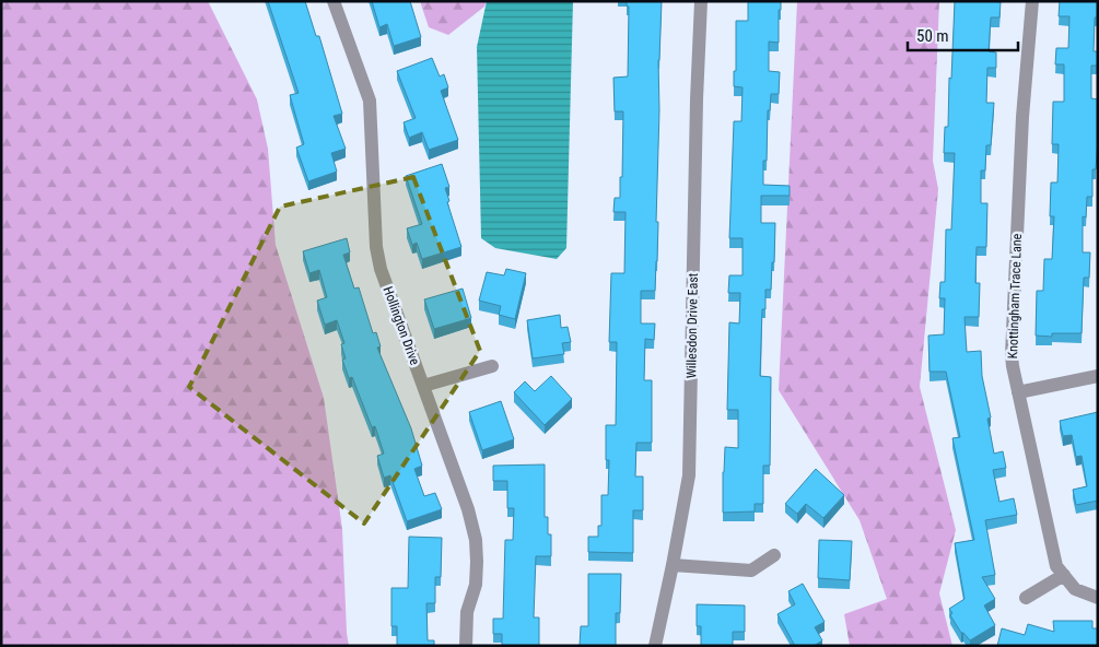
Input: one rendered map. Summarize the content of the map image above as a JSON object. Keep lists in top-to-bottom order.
{
  "streets": {
    "street": ["Knottingham Trace Lane", "Hollington Drive", "Willesdon Drive East"]
  },
  "scale_bar": "50 m"
}
